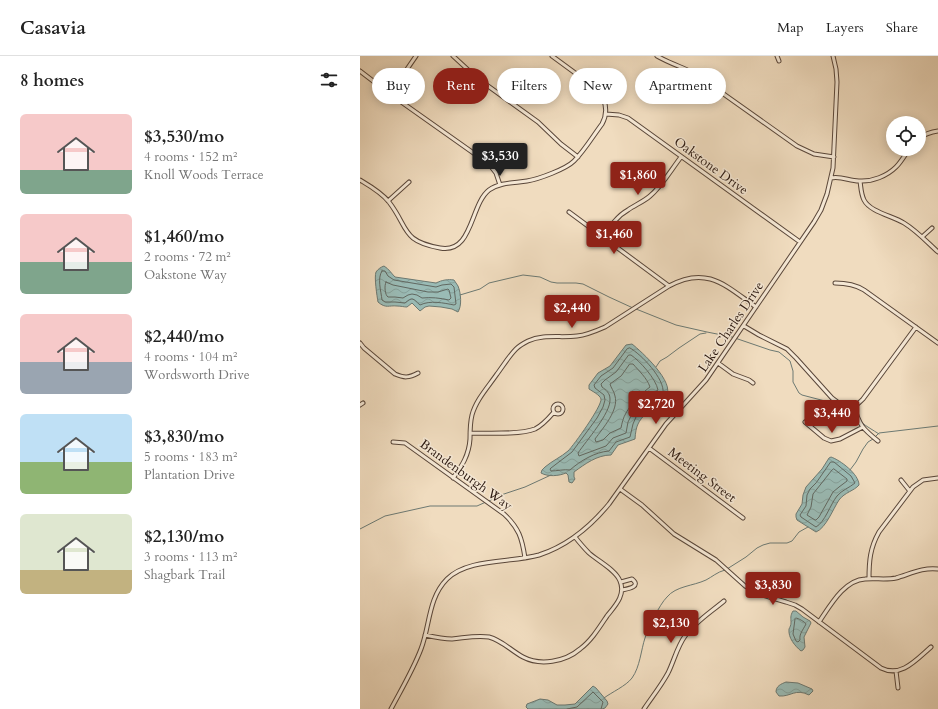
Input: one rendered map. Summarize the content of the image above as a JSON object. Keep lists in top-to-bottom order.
{
  "streets": {
    "street": [
      "Oakstone Drive",
      "Lake Charles Drive",
      "Brandenburgh Way",
      "Meeting Street"
    ]
  },
  "crossings": [
    ["Oakstone Drive", "Lake Charles Drive"],
    ["Lake Charles Drive", "Brandenburgh Way"],
    ["Lake Charles Drive", "Meeting Street"]
  ],
  "page": {
    "header": "Casavia",
    "nav": ["Map", "Layers", "Share"],
    "heading": "8 homes",
    "chip": [
      "Buy",
      "Rent",
      "Filters",
      "New",
      "Apartment"
    ],
    "list": [
      {
        "name": "$3,530/mo",
        "note": "4 rooms · 152 m² · Knoll Woods Terrace"
      },
      {
        "name": "$1,460/mo",
        "note": "2 rooms · 72 m² · Oakstone Way"
      },
      {
        "name": "$2,440/mo",
        "note": "4 rooms · 104 m² · Wordsworth Drive"
      },
      {
        "name": "$3,830/mo",
        "note": "5 rooms · 183 m² · Plantation Drive"
      },
      {
        "name": "$2,130/mo",
        "note": "3 rooms · 113 m² · Shagbark Trail"
      }
    ],
    "price": [
      "$3,530",
      "$1,860",
      "$1,460",
      "$2,440",
      "$2,720",
      "$3,440",
      "$3,830",
      "$2,130"
    ]
  }
}
